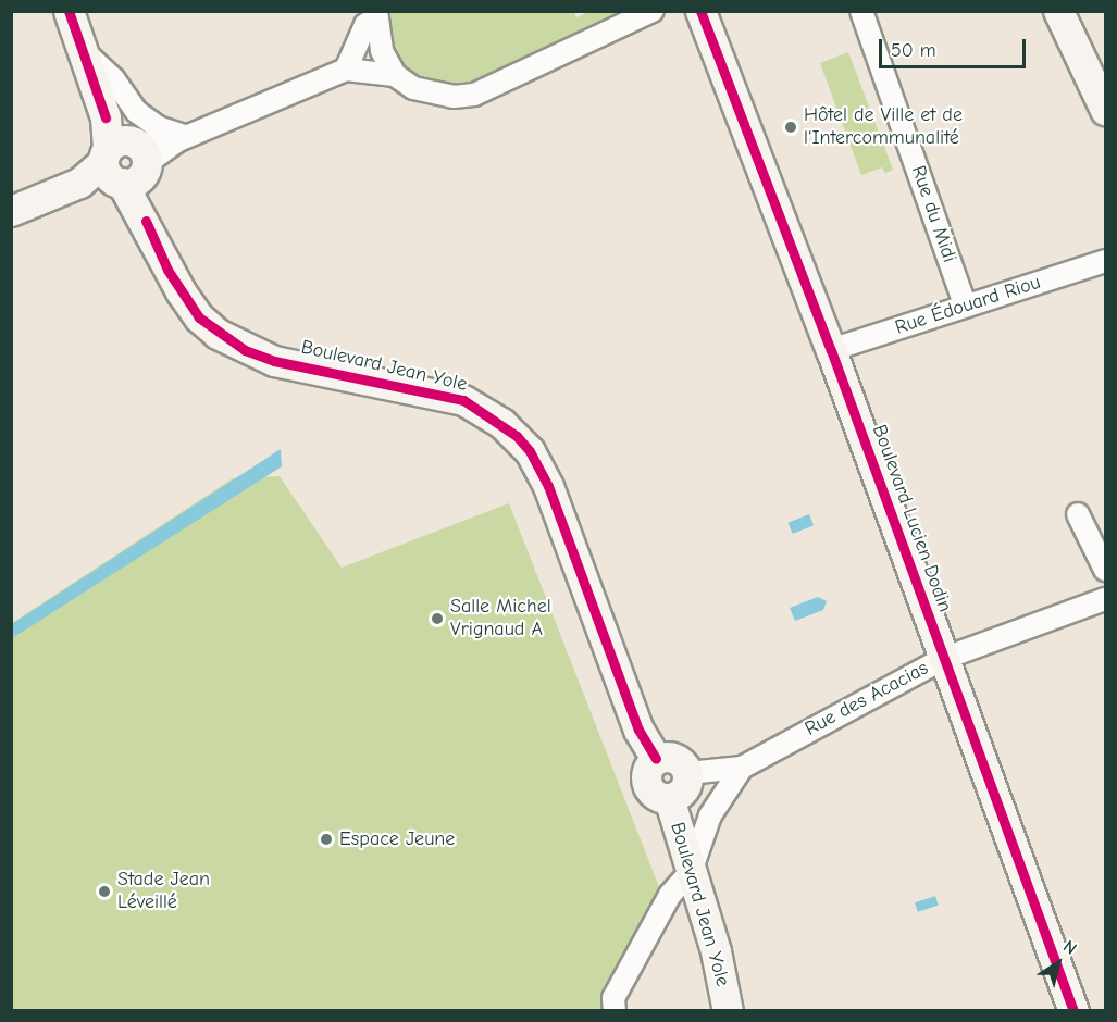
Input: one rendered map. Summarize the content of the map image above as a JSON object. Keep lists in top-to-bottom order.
{
  "streets": {
    "main road": ["Boulevard Jean Yole", "Boulevard Lucien Dodin"],
    "street": ["Rue du Midi", "Rue Édouard Riou", "Rue des Acacias"]
  },
  "crossings": [
    ["Rue du Midi", "Rue Édouard Riou"],
    ["Rue Édouard Riou", "Boulevard Lucien Dodin"],
    ["Boulevard Jean Yole", "Rue des Acacias"],
    ["Boulevard Lucien Dodin", "Rue des Acacias"]
  ],
  "places": [
    "Hôtel de Ville et de l'Intercommunalité",
    "Salle Michel Vrignaud A",
    "Espace Jeune",
    "Stade Jean Léveillé"
  ],
  "scale_bar": "50 m",
  "north": "top right"
}
